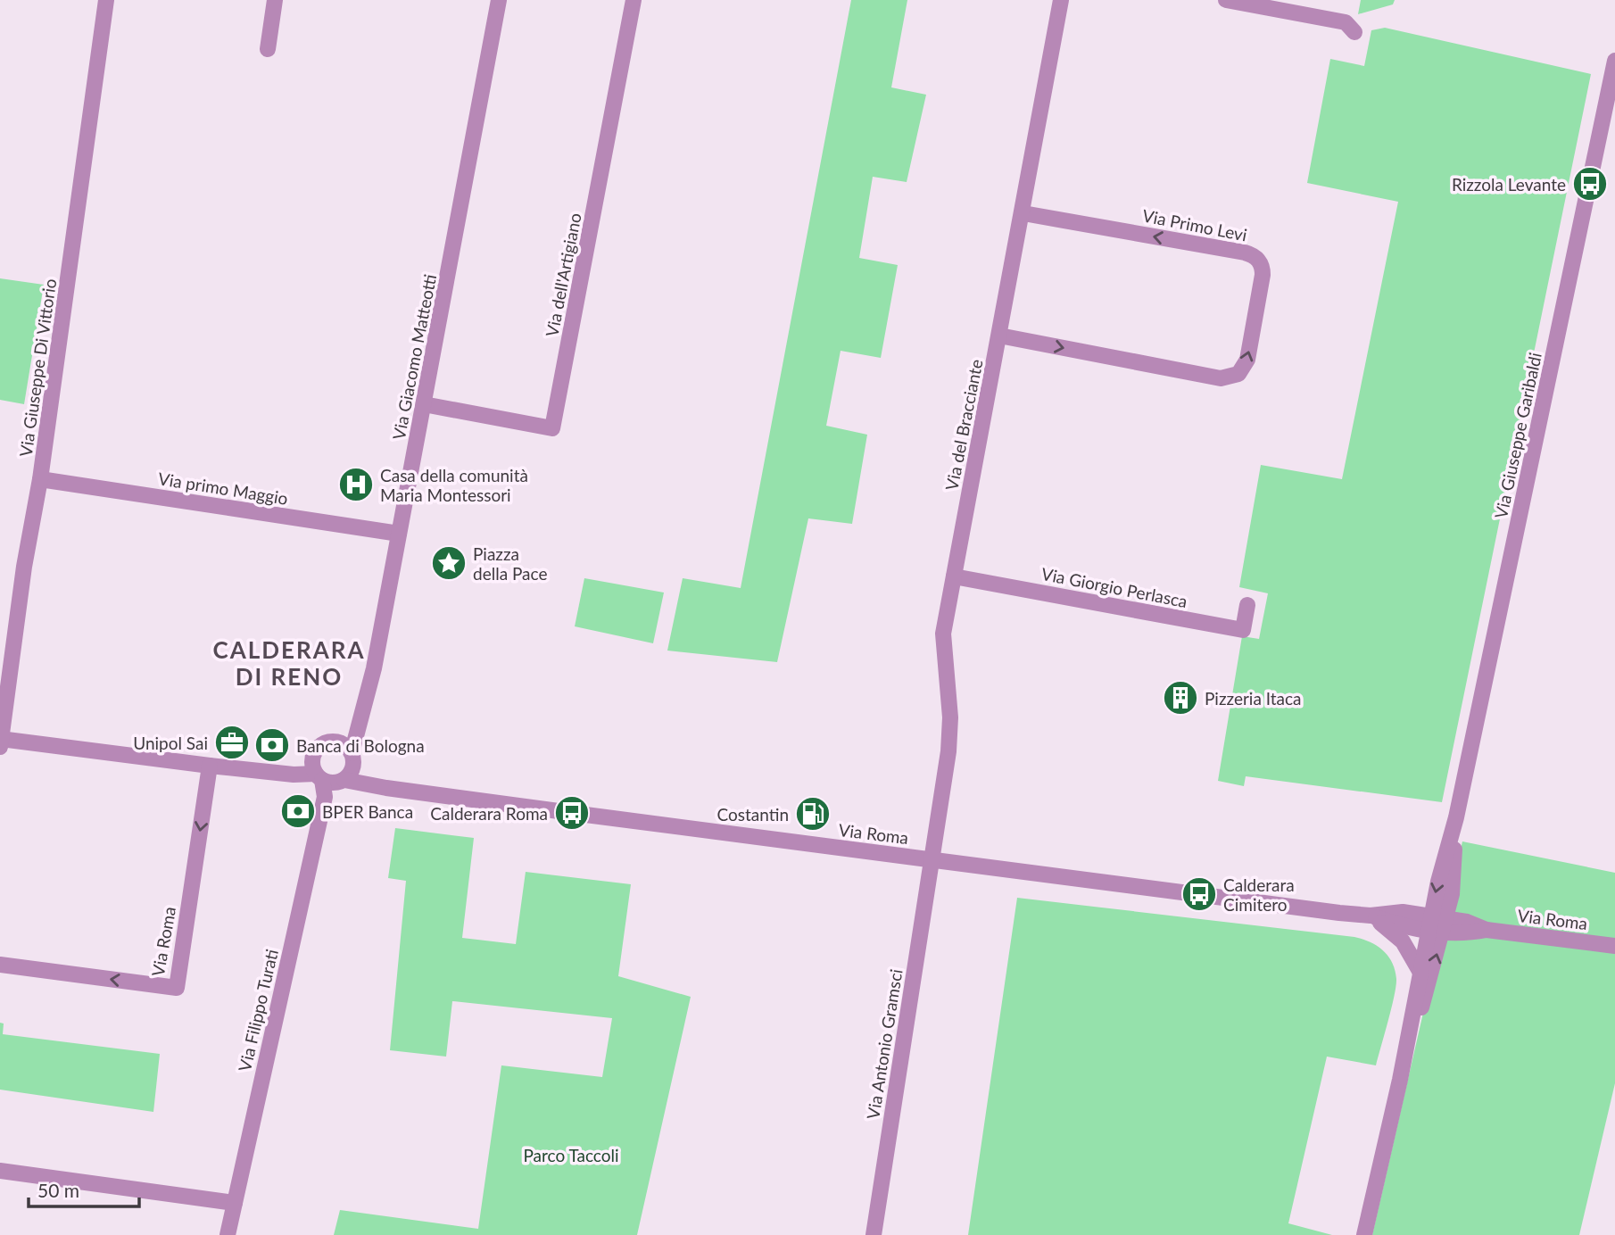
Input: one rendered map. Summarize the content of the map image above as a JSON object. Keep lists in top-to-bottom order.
{
  "streets": {
    "street": [
      "Via Primo Levi",
      "Via dell'Artigiano",
      "Via Giacomo Matteotti",
      "Via Giuseppe Di Vittorio",
      "Via del Bracciante",
      "Via Giuseppe Garibaldi",
      "Via primo Maggio",
      "Via Giorgio Perlasca",
      "Via Roma",
      "Via Filippo Turati",
      "Via Antonio Gramsci"
    ]
  },
  "crossings": [
    ["Via Primo Levi", "Via del Bracciante"],
    ["Via dell'Artigiano", "Via Giacomo Matteotti"],
    ["Via Giacomo Matteotti", "Via primo Maggio"],
    ["Via Giacomo Matteotti", "Via Filippo Turati"],
    ["Via Giuseppe Di Vittorio", "Via primo Maggio"],
    ["Via del Bracciante", "Via Giorgio Perlasca"],
    ["Via del Bracciante", "Via Roma"],
    ["Via del Bracciante", "Via Antonio Gramsci"],
    ["Via Giuseppe Garibaldi", "Via Roma"],
    ["Via Roma", "Via Filippo Turati"],
    ["Via Roma", "Via Antonio Gramsci"]
  ],
  "districts": ["CALDERARA DI RENO"],
  "parks": ["Parco Taccoli"],
  "places": {
    "bus stop": ["Rizzola Levante", "Calderara Roma", "Calderara Cimitero"],
    "hospital": ["Casa della comunità Maria Montessori"],
    "place": ["Piazza della Pace"],
    "building": ["Pizzeria Itaca"],
    "office": ["Unipol Sai"],
    "bank": ["Banca di Bologna", "BPER Banca"],
    "fuel station": ["Costantin"]
  },
  "scale_bar": "50 m"
}
